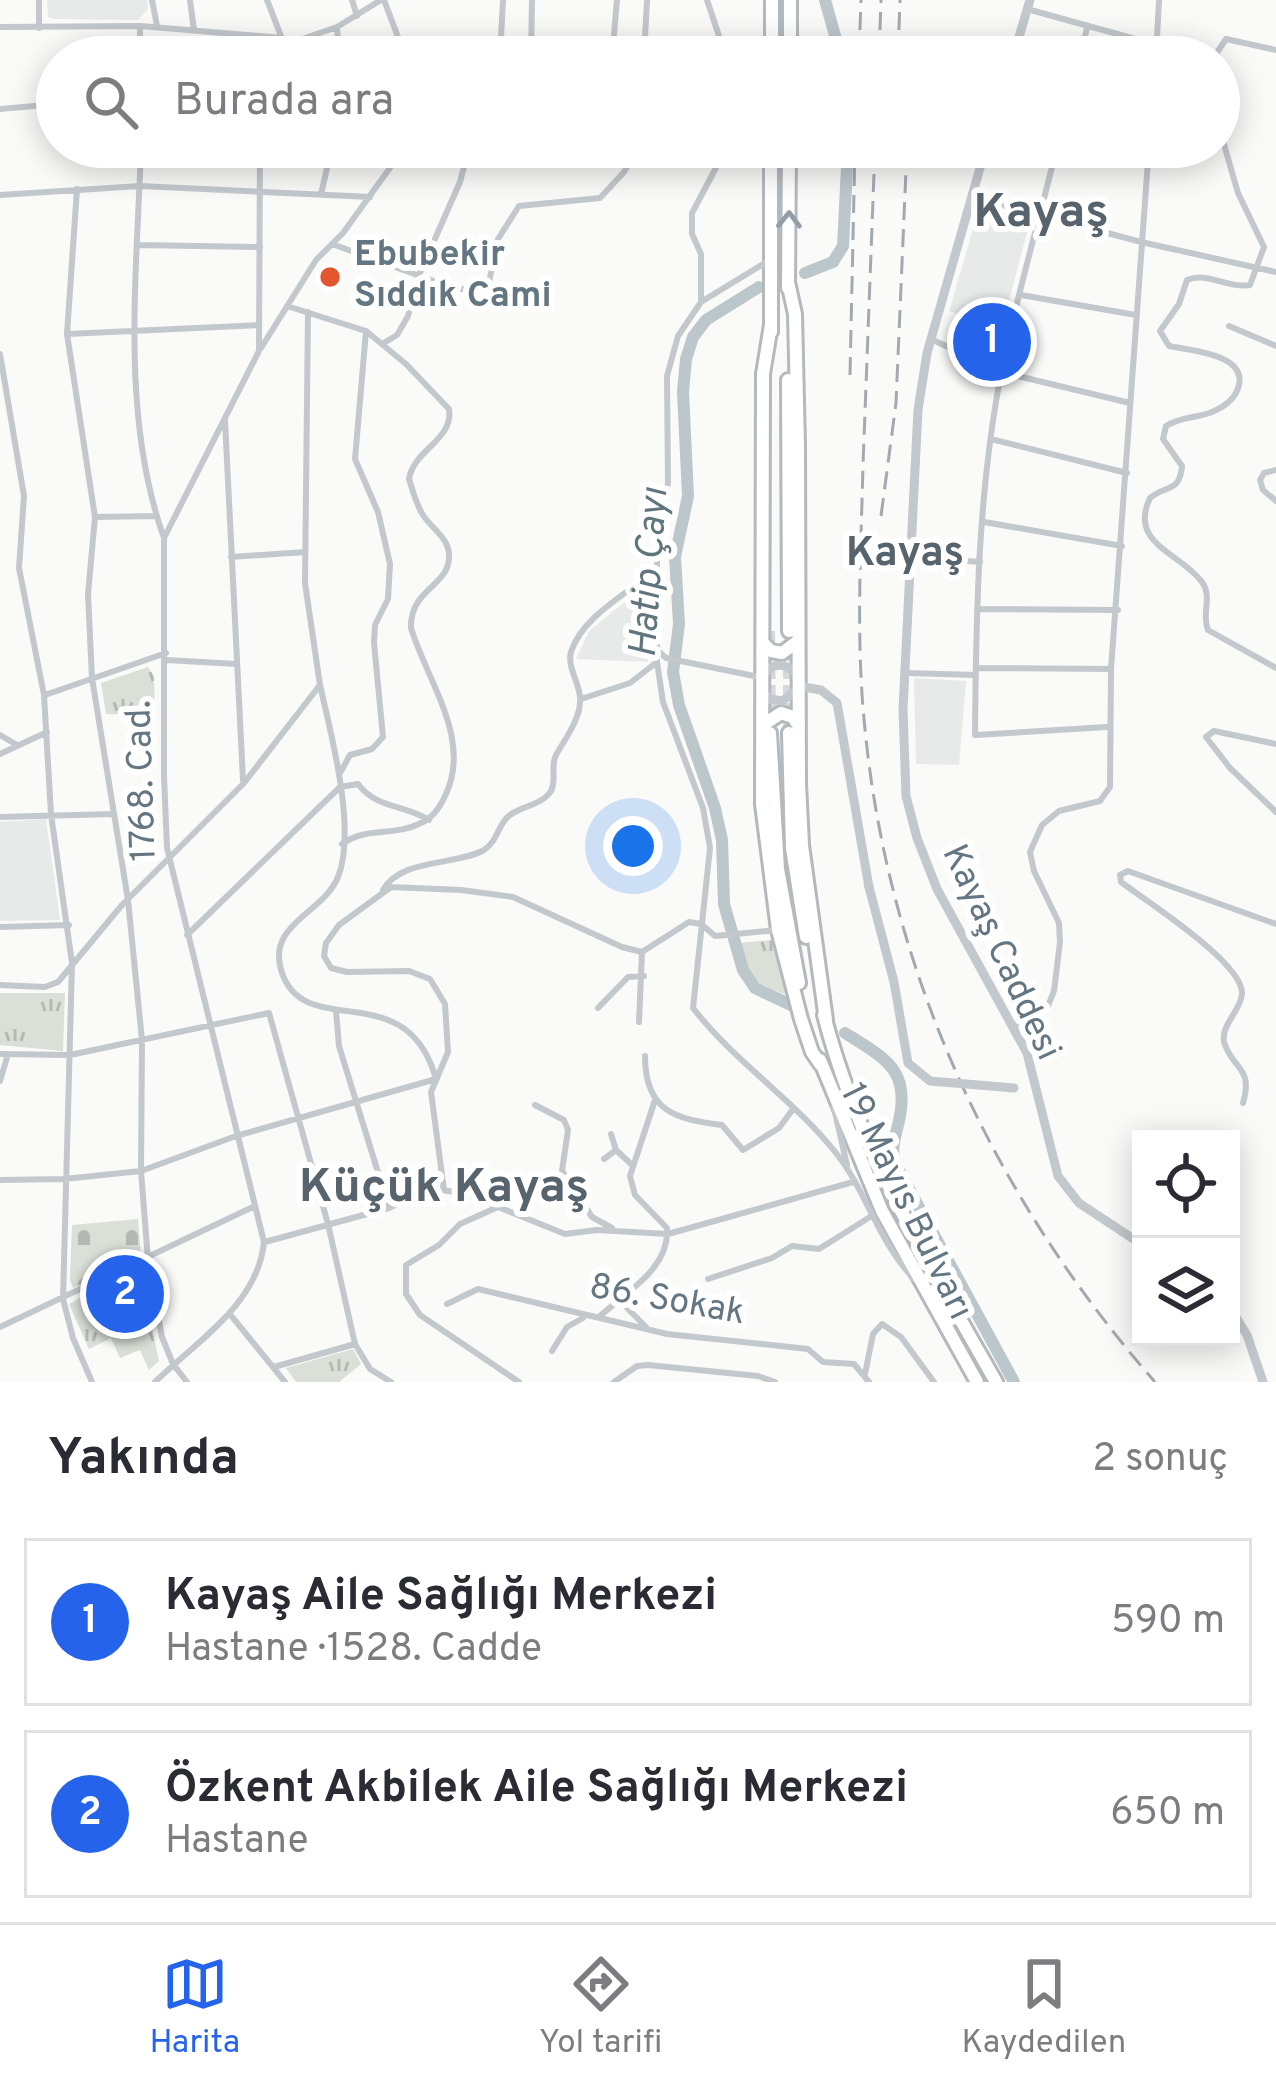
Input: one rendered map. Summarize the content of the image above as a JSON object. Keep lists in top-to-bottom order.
{
  "streets": {
    "highway": ["19 Mayıs Bulvarı"],
    "street": ["1768. Cad.", "Kayaş Caddesi", "86. Sokak"]
  },
  "districts": ["Kayaş", "Kayaş", "Küçük Kayaş"],
  "water": ["Hatip Çayı"],
  "places": ["Ebubekir Sıddık Cami"],
  "page": {
    "search": "Burada ara",
    "pins": ["1", "2"],
    "heading": ["Yakında", "2 sonuç"],
    "list": [
      {
        "mark": "1",
        "name": "Kayaş Aile Sağlığı Merkezi",
        "note": "Hastane · 1528. Cadde",
        "value": "590 m"
      },
      {
        "mark": "2",
        "name": "Özkent Akbilek Aile Sağlığı Merkezi",
        "note": "Hastane",
        "value": "650 m"
      }
    ],
    "nav": ["Harita", "Yol tarifi", "Kaydedilen"]
  }
}
